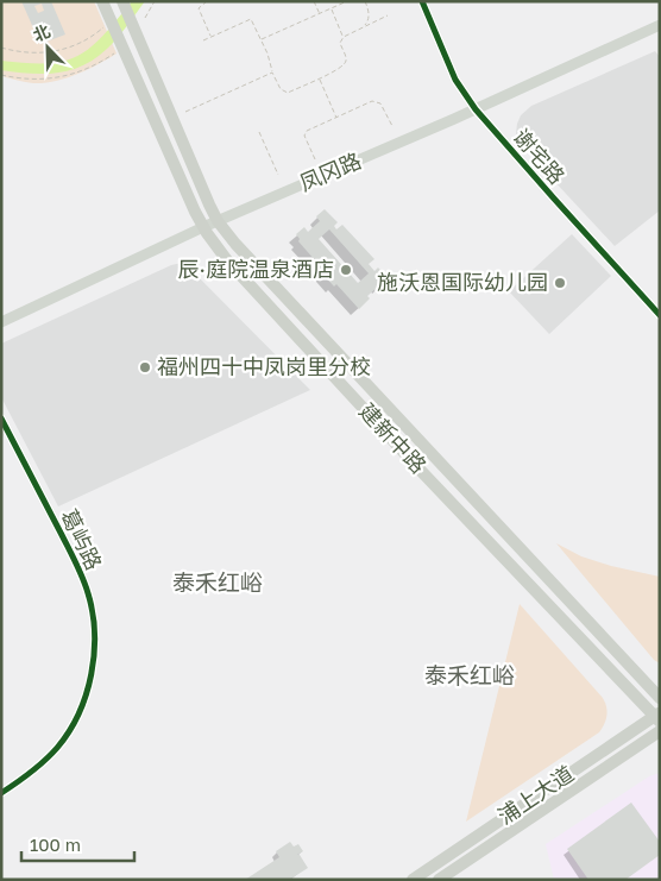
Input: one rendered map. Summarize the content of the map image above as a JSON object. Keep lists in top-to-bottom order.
{
  "streets": {
    "main road": ["凤冈路", "建新中路", "浦上大道"],
    "street": ["谢宅路", "葛屿路"]
  },
  "crossings": [
    ["谢宅路", "凤冈路"],
    ["凤冈路", "建新中路"],
    ["建新中路", "浦上大道"]
  ],
  "districts": ["泰禾红峪", "泰禾红峪"],
  "places": ["辰·庭院温泉酒店", "施沃恩国际幼儿园", "福州四十中凤岗里分校"],
  "scale_bar": "100 m",
  "north": "top left"
}
